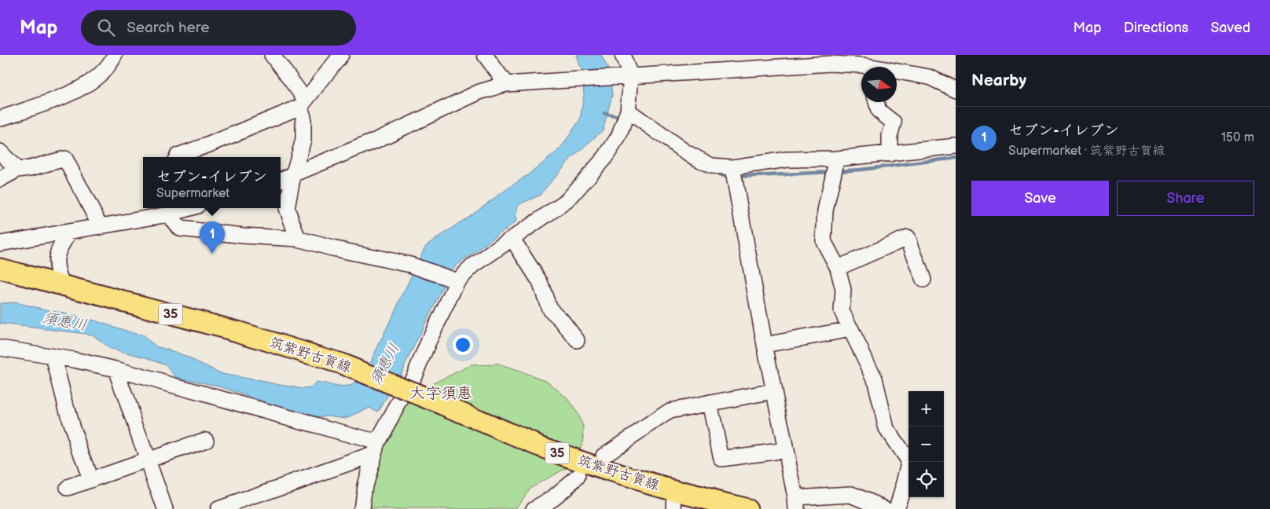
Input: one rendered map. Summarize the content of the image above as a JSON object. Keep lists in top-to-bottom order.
{
  "streets": {
    "main road": ["35", "筑紫野古賀線"]
  },
  "districts": ["大字須惠"],
  "water": ["須恵川"],
  "north": "right",
  "page": {
    "header": "Map",
    "search": "Search here",
    "nav": ["Map", "Directions", "Saved"],
    "heading": "Nearby",
    "list": [
      {
        "mark": "1",
        "name": "セブン-イレブン",
        "note": "Supermarket · 筑紫野古賀線",
        "value": "150 m"
      }
    ],
    "popup": ["セブン-イレブン", "Supermarket"],
    "buttons": ["Save", "Share"],
    "pins": "1",
    "map_buttons": ["+", "−"]
  }
}
